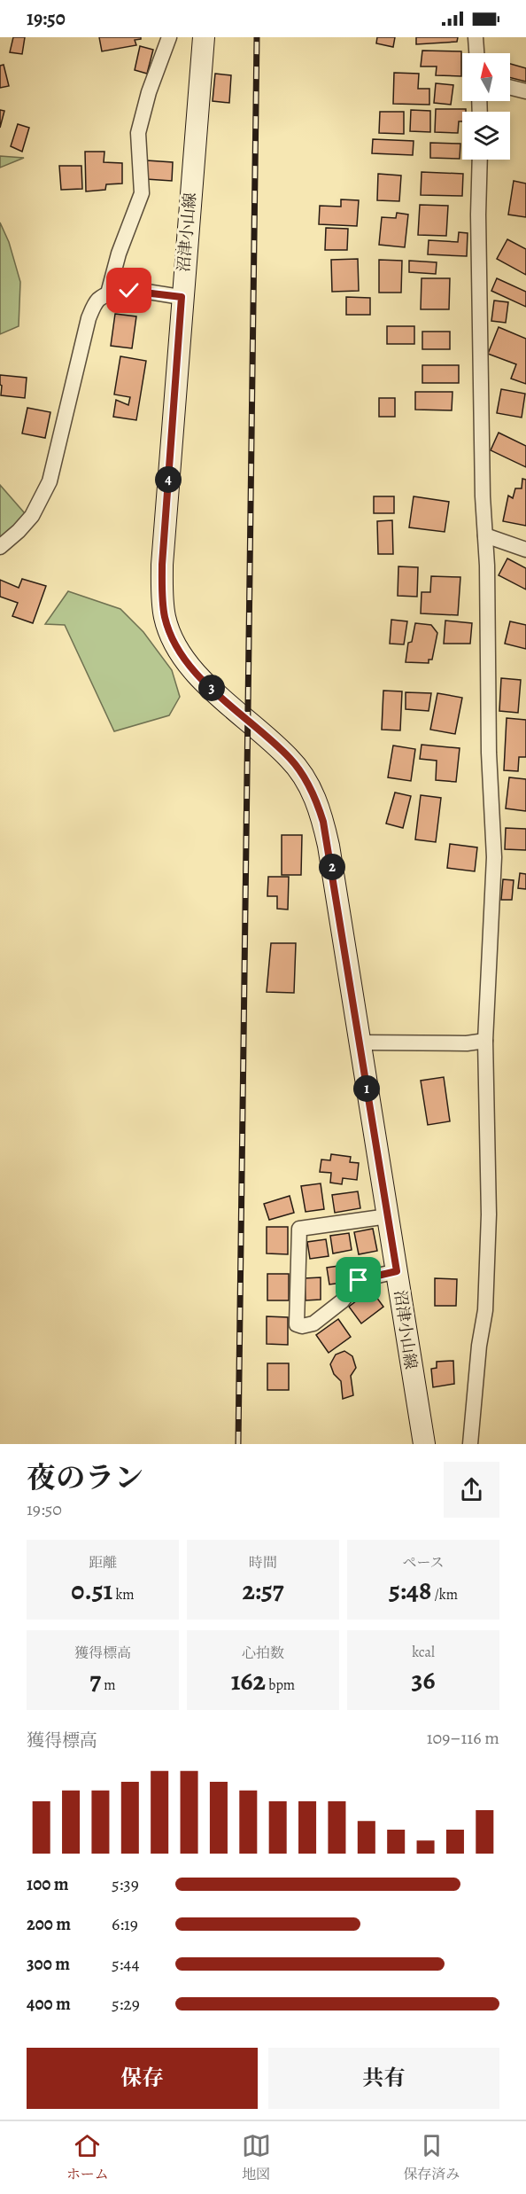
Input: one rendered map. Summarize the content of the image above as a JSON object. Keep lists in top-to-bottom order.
{
  "streets": {
    "main road": ["沼津小山線"]
  },
  "north": "top",
  "page": {
    "status": "19:50",
    "pins": [
      "4",
      "3",
      "2",
      "1"
    ],
    "heading": ["夜のラン", "19:50"],
    "stats": [
      ["距離", "0.51 km"],
      ["時間", "2:57"],
      ["ペース", "5:48 /km"],
      ["獲得標高", "7 m"],
      ["心拍数", "162 bpm"],
      ["kcal", "36"]
    ],
    "chart": ["獲得標高", "109–116 m"],
    "list": [
      {
        "name": "100 m",
        "note": "5:39"
      },
      {
        "name": "200 m",
        "note": "6:19"
      },
      {
        "name": "300 m",
        "note": "5:44"
      },
      {
        "name": "400 m",
        "note": "5:29"
      }
    ],
    "buttons": ["保存", "共有"],
    "tabs": ["ホーム", "地図", "保存済み"]
  }
}
